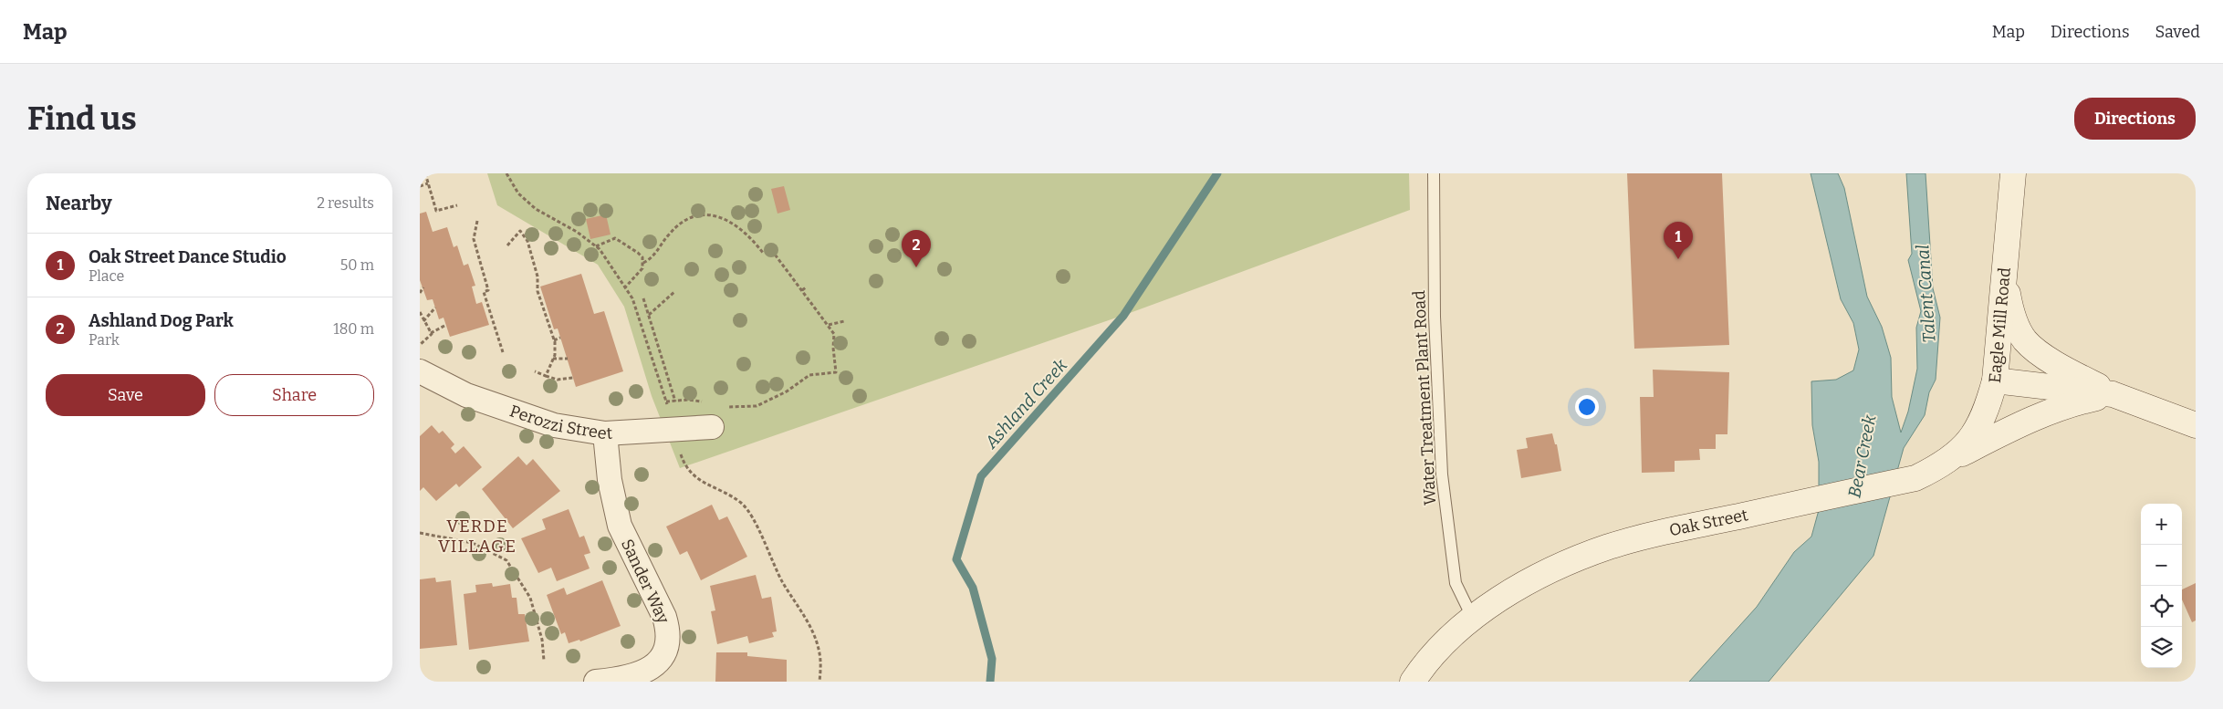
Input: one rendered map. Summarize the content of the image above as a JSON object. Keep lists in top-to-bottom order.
{
  "streets": {
    "street": [
      "Eagle Mill Road",
      "Perozzi Street",
      "Oak Street",
      "Sander Way"
    ],
    "lane": ["Water Treatment Plant Road"]
  },
  "crossings": [
    ["Eagle Mill Road", "Oak Street"],
    ["Water Treatment Plant Road", "Oak Street"],
    ["Perozzi Street", "Sander Way"]
  ],
  "districts": ["VERDE VILLAGE"],
  "water": ["Talent Canal", "Ashland Creek", "Bear Creek"],
  "page": {
    "header": "Map",
    "nav": ["Map", "Directions", "Saved"],
    "buttons": [
      "Directions",
      ["Save", "Share"]
    ],
    "title": "Find us",
    "heading": ["Nearby", "2 results"],
    "pins": ["1", "2"],
    "list": [
      {
        "mark": "1",
        "name": "Oak Street Dance Studio",
        "note": "Place",
        "value": "50 m"
      },
      {
        "mark": "2",
        "name": "Ashland Dog Park",
        "note": "Park",
        "value": "180 m"
      }
    ],
    "map_buttons": ["+", "−"]
  }
}
